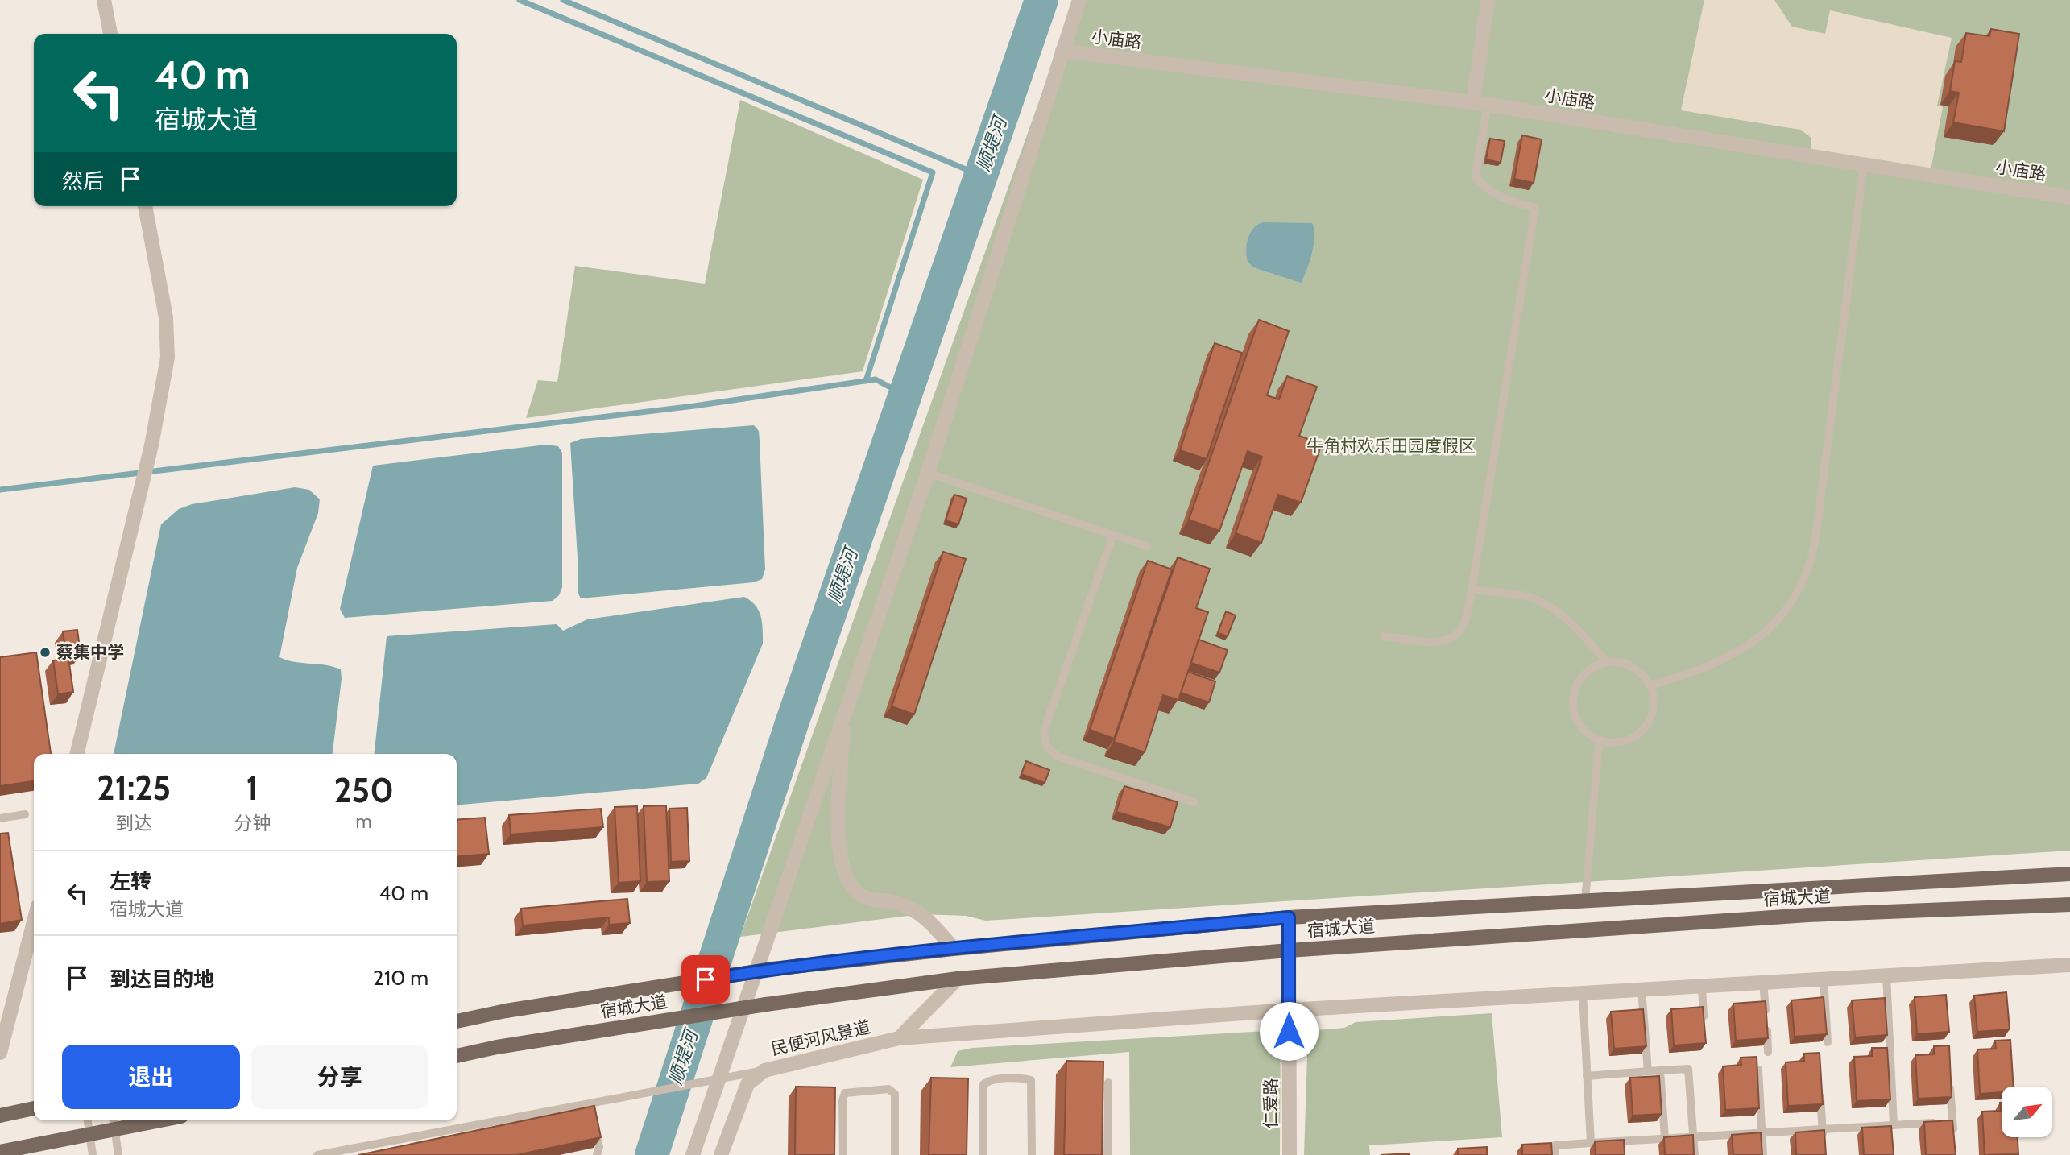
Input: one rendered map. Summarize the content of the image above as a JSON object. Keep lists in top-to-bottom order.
{
  "streets": {
    "main road": ["宿城大道"],
    "street": ["小庙路", "民便河风景道", "仁爱路"]
  },
  "crossings": [
    ["宿城大道", "仁爱路"],
    ["民便河风景道", "仁爱路"]
  ],
  "water": ["顺堤河"],
  "parks": ["牛角村欢乐田园度假区"],
  "places": ["蔡集中学"],
  "north": "top right",
  "page": {
    "turn": ["40 m", "宿城大道"],
    "then": "然后",
    "eta": [
      "21:25",
      "到达",
      "1",
      "分钟",
      "250",
      "m"
    ],
    "list": [
      {
        "name": "左转",
        "note": "宿城大道",
        "value": "40 m"
      },
      {
        "name": "到达目的地",
        "value": "210 m"
      }
    ],
    "buttons": ["退出", "分享"]
  }
}
